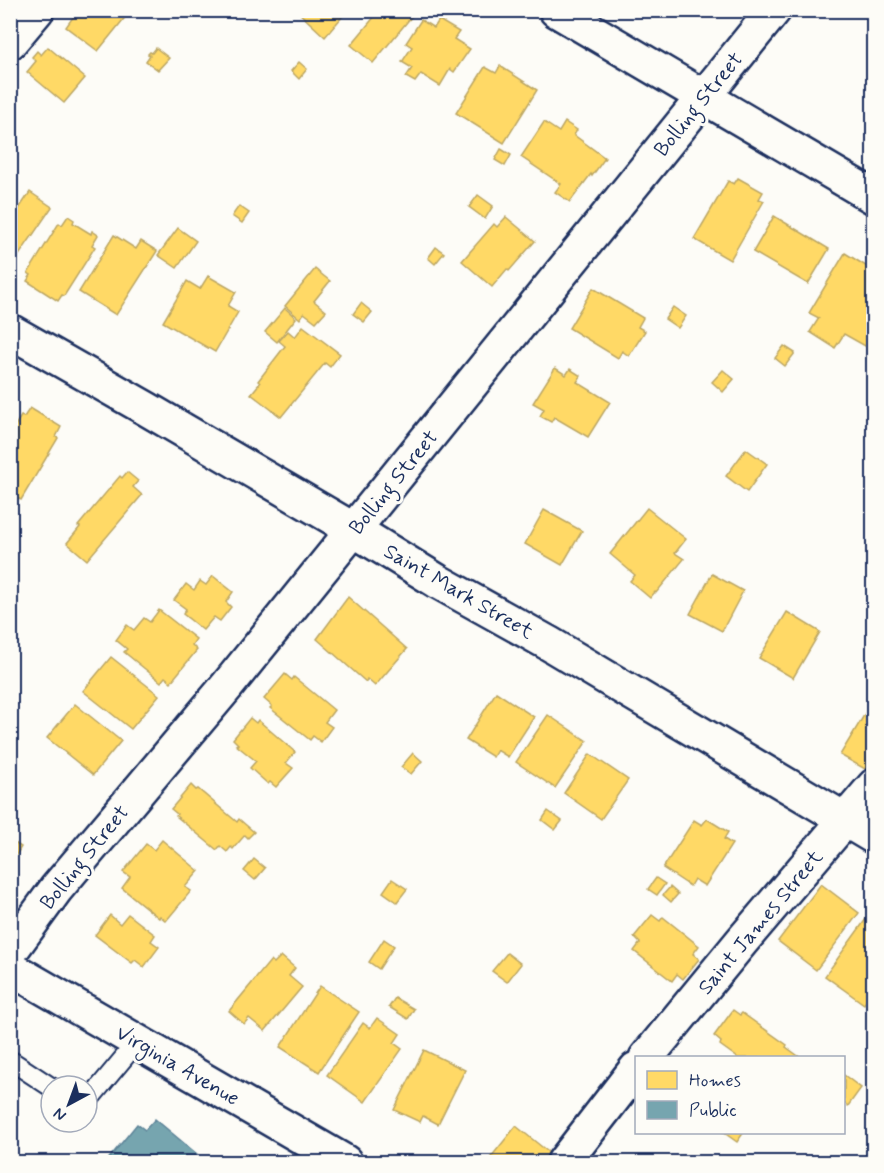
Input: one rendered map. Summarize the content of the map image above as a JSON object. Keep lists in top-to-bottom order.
{
  "streets": {
    "street": [
      "Bolling Street",
      "Saint Mark Street",
      "Saint James Street",
      "Virginia Avenue"
    ]
  },
  "crossings": [
    ["Bolling Street", "Saint Mark Street"],
    ["Saint Mark Street", "Saint James Street"]
  ],
  "legend": ["Homes", "Public"],
  "north": "bottom left"
}
